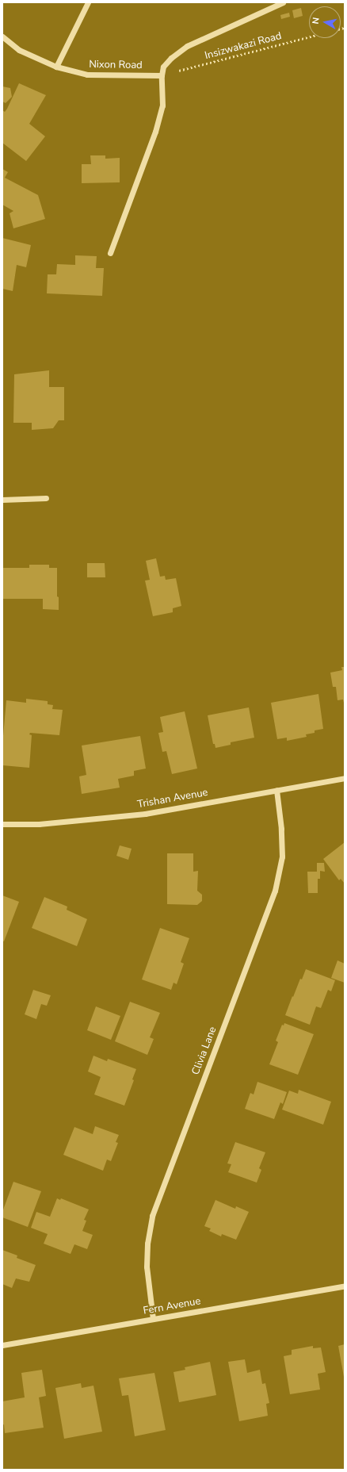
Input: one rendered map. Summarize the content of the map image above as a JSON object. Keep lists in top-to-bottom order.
{
  "streets": {
    "street": [
      "Nixon Road",
      "Trishan Avenue",
      "Clivia Lane",
      "Fern Avenue"
    ],
    "path": ["Insizwakazi Road"]
  },
  "crossings": [
    ["Insizwakazi Road", "Nixon Road"],
    ["Trishan Avenue", "Clivia Lane"],
    ["Clivia Lane", "Fern Avenue"]
  ],
  "north": "left"
}
